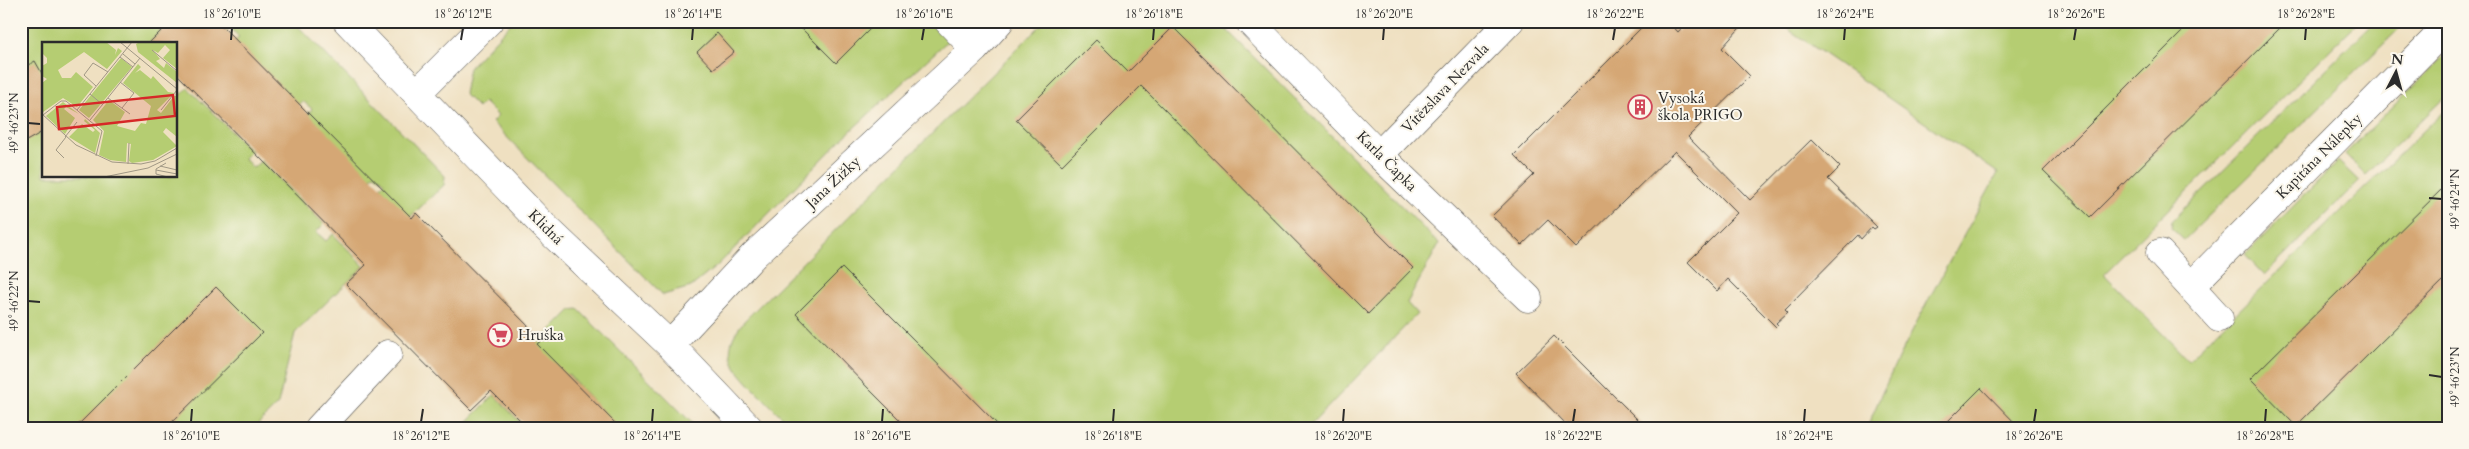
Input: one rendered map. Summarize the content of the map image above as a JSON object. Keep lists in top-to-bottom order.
{
  "streets": {
    "street": [
      "Vítězslava Nezvala",
      "Kapitána Nálepky",
      "Karla Čapka",
      "Jana Žižky",
      "Klidná"
    ]
  },
  "crossings": [
    ["Vítězslava Nezvala", "Karla Čapka"],
    ["Jana Žižky", "Klidná"]
  ],
  "places": {
    "building": ["Vysoká škola PRIGO"],
    "supermarket": ["Hruška"]
  },
  "north": "top",
  "coordinates": [
    "18°26'10\"E",
    "18°26'12\"E",
    "18°26'14\"E",
    "18°26'16\"E",
    "18°26'18\"E",
    "18°26'20\"E",
    "18°26'22\"E",
    "18°26'24\"E",
    "18°26'26\"E",
    "18°26'28\"E",
    "49°46'23\"N",
    "49°46'24\"N",
    "49°46'22\"N"
  ]
}
